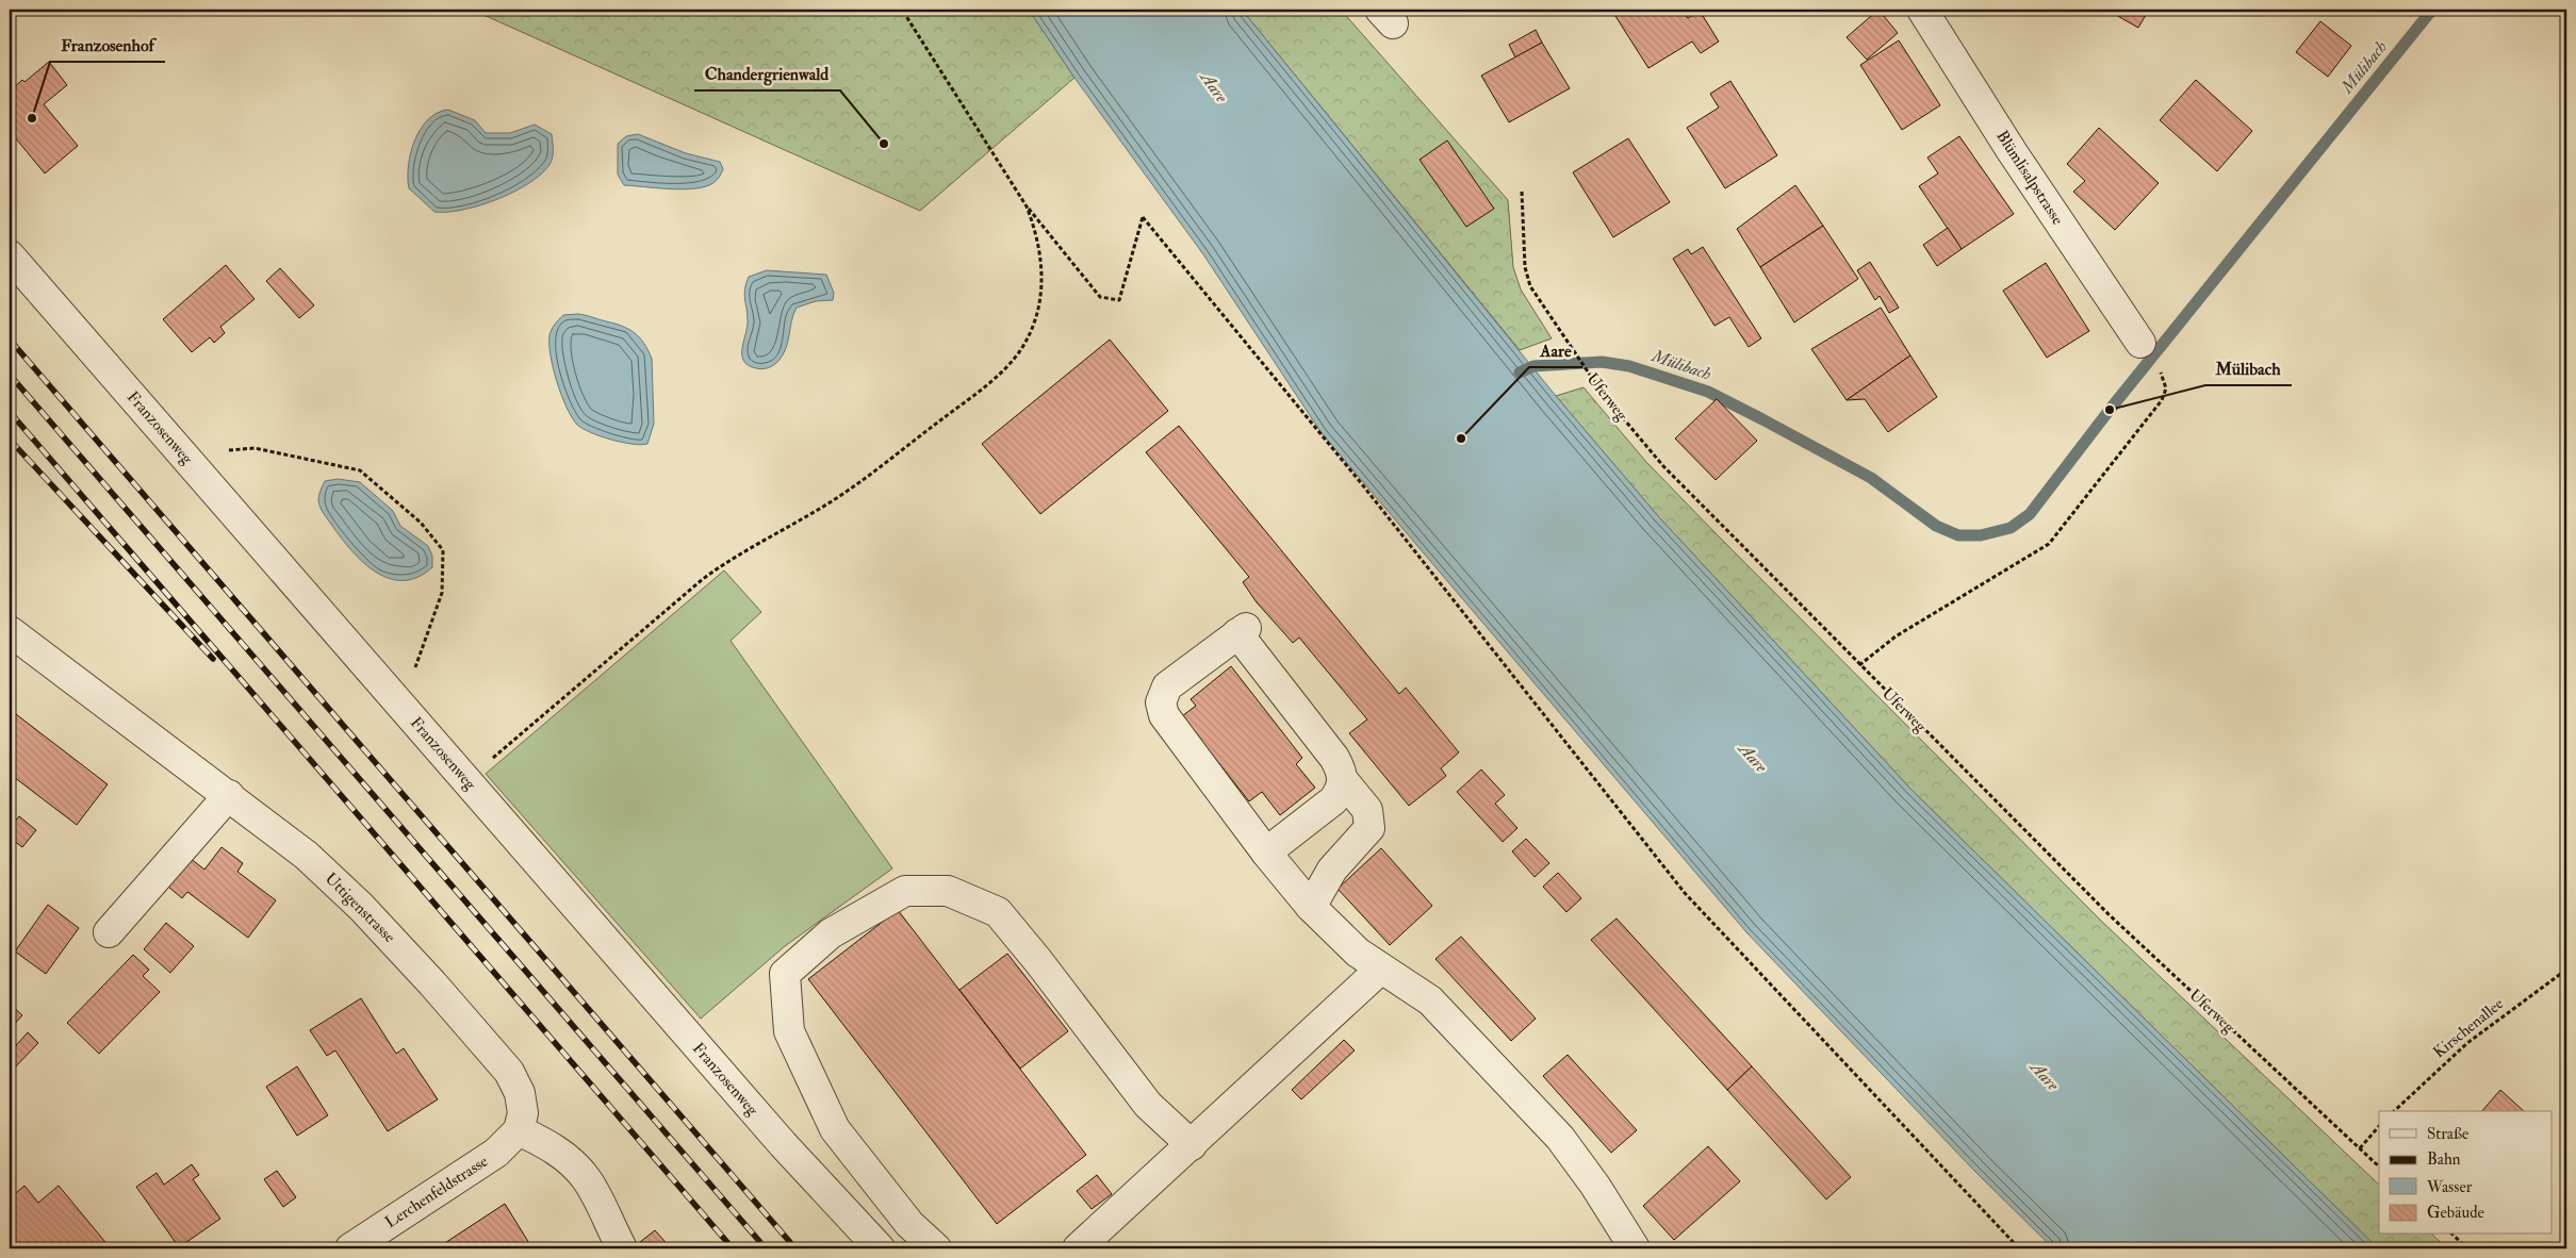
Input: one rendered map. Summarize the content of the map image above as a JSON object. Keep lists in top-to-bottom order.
{
  "streets": {
    "street": [
      "Blümlisalpstrasse",
      "Franzosenweg",
      "Uttigenstrasse",
      "Lerchenfeldstrasse"
    ],
    "path": ["Uferweg", "Kirschenallee"]
  },
  "crossings": [
    ["Uttigenstrasse", "Lerchenfeldstrasse"]
  ],
  "water": ["Mülibach", "Aare"],
  "places": [
    "Franzosenhof",
    "Chandergrienwald",
    "Mülibach",
    "Aare"
  ],
  "legend": [
    "Straße",
    "Bahn",
    "Wasser",
    "Gebäude"
  ]
}
